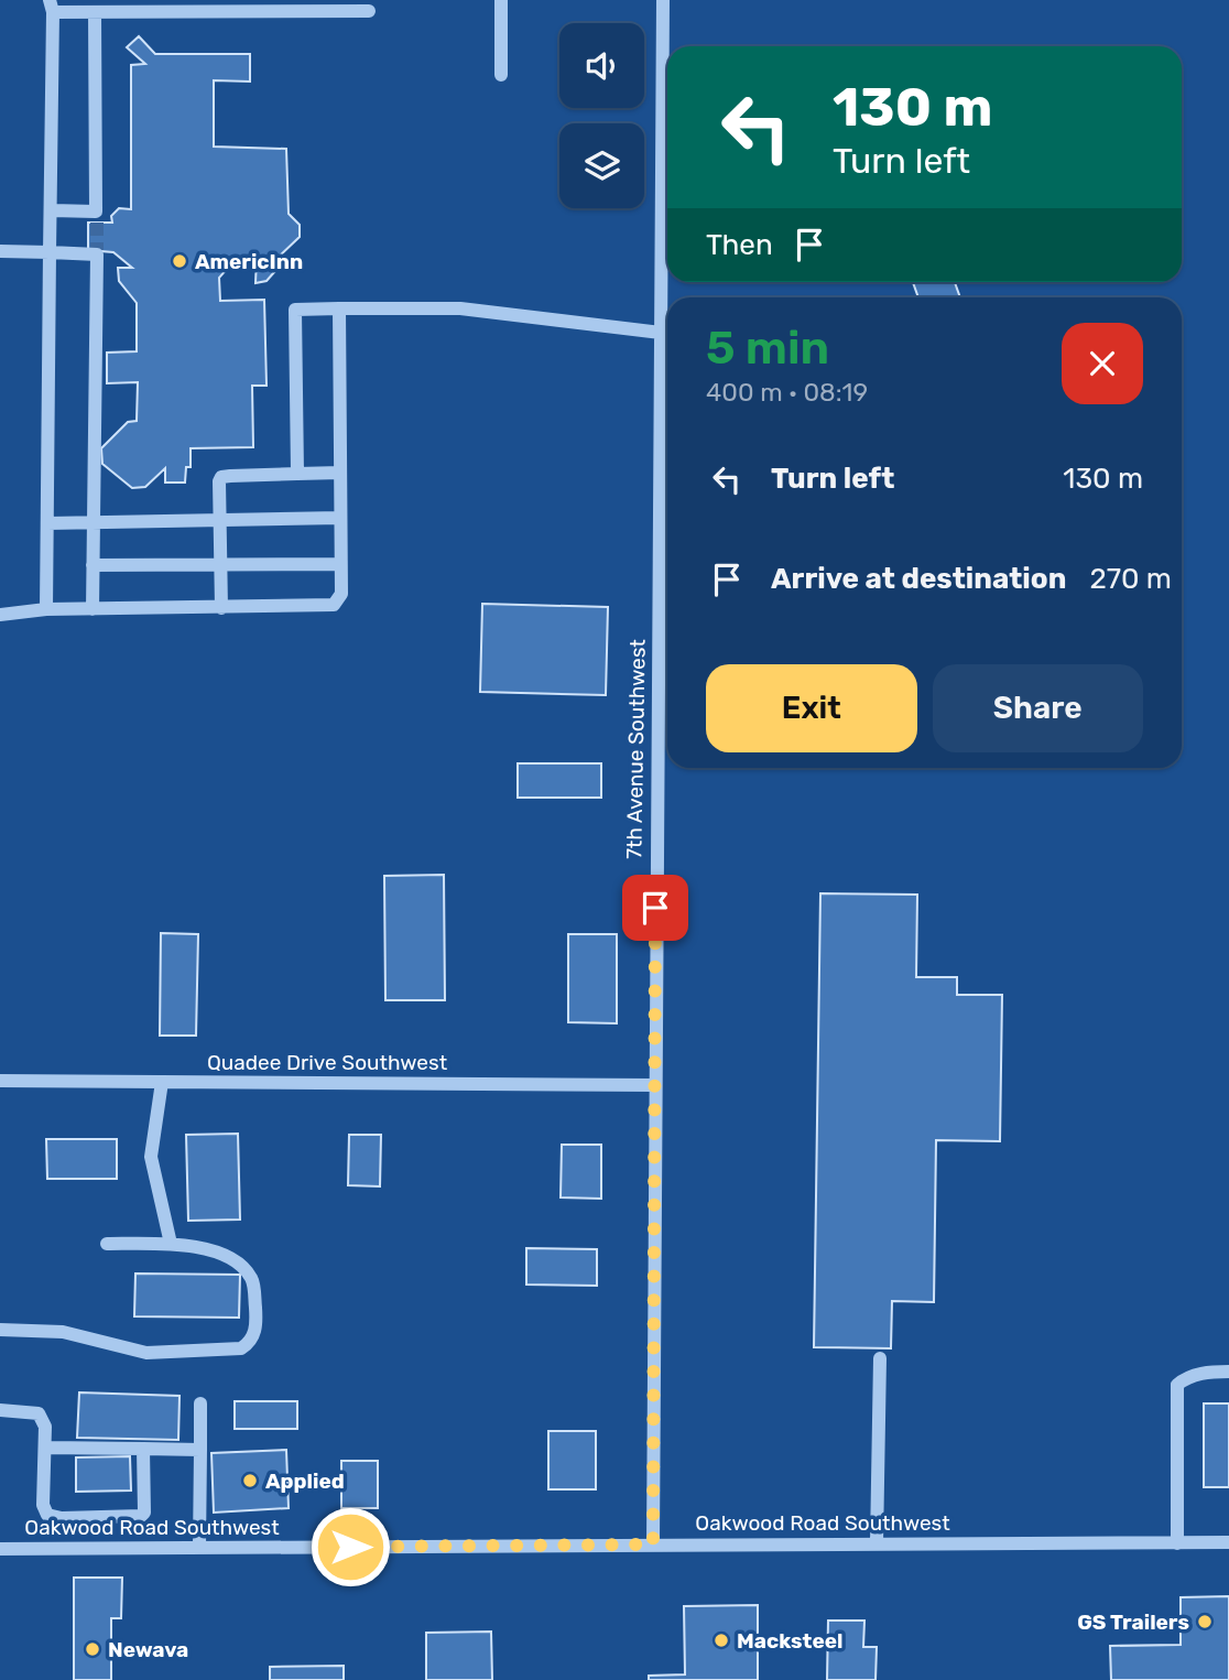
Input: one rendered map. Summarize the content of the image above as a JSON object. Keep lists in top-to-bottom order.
{
  "streets": {
    "street": ["7th Avenue Southwest", "Quadee Drive Southwest", "Oakwood Road Southwest"]
  },
  "crossings": [
    ["7th Avenue Southwest", "Quadee Drive Southwest"],
    ["7th Avenue Southwest", "Oakwood Road Southwest"]
  ],
  "places": [
    "AmericInn",
    "Applied",
    "GS Trailers",
    "Macksteel",
    "Newava"
  ],
  "page": {
    "turn": ["130 m", "Turn left"],
    "then": "Then",
    "heading": ["5 min", "400 m · 08:19"],
    "list": [
      {
        "name": "Turn left",
        "value": "130 m"
      },
      {
        "name": "Arrive at destination",
        "value": "270 m"
      }
    ],
    "buttons": ["Exit", "Share"]
  }
}
